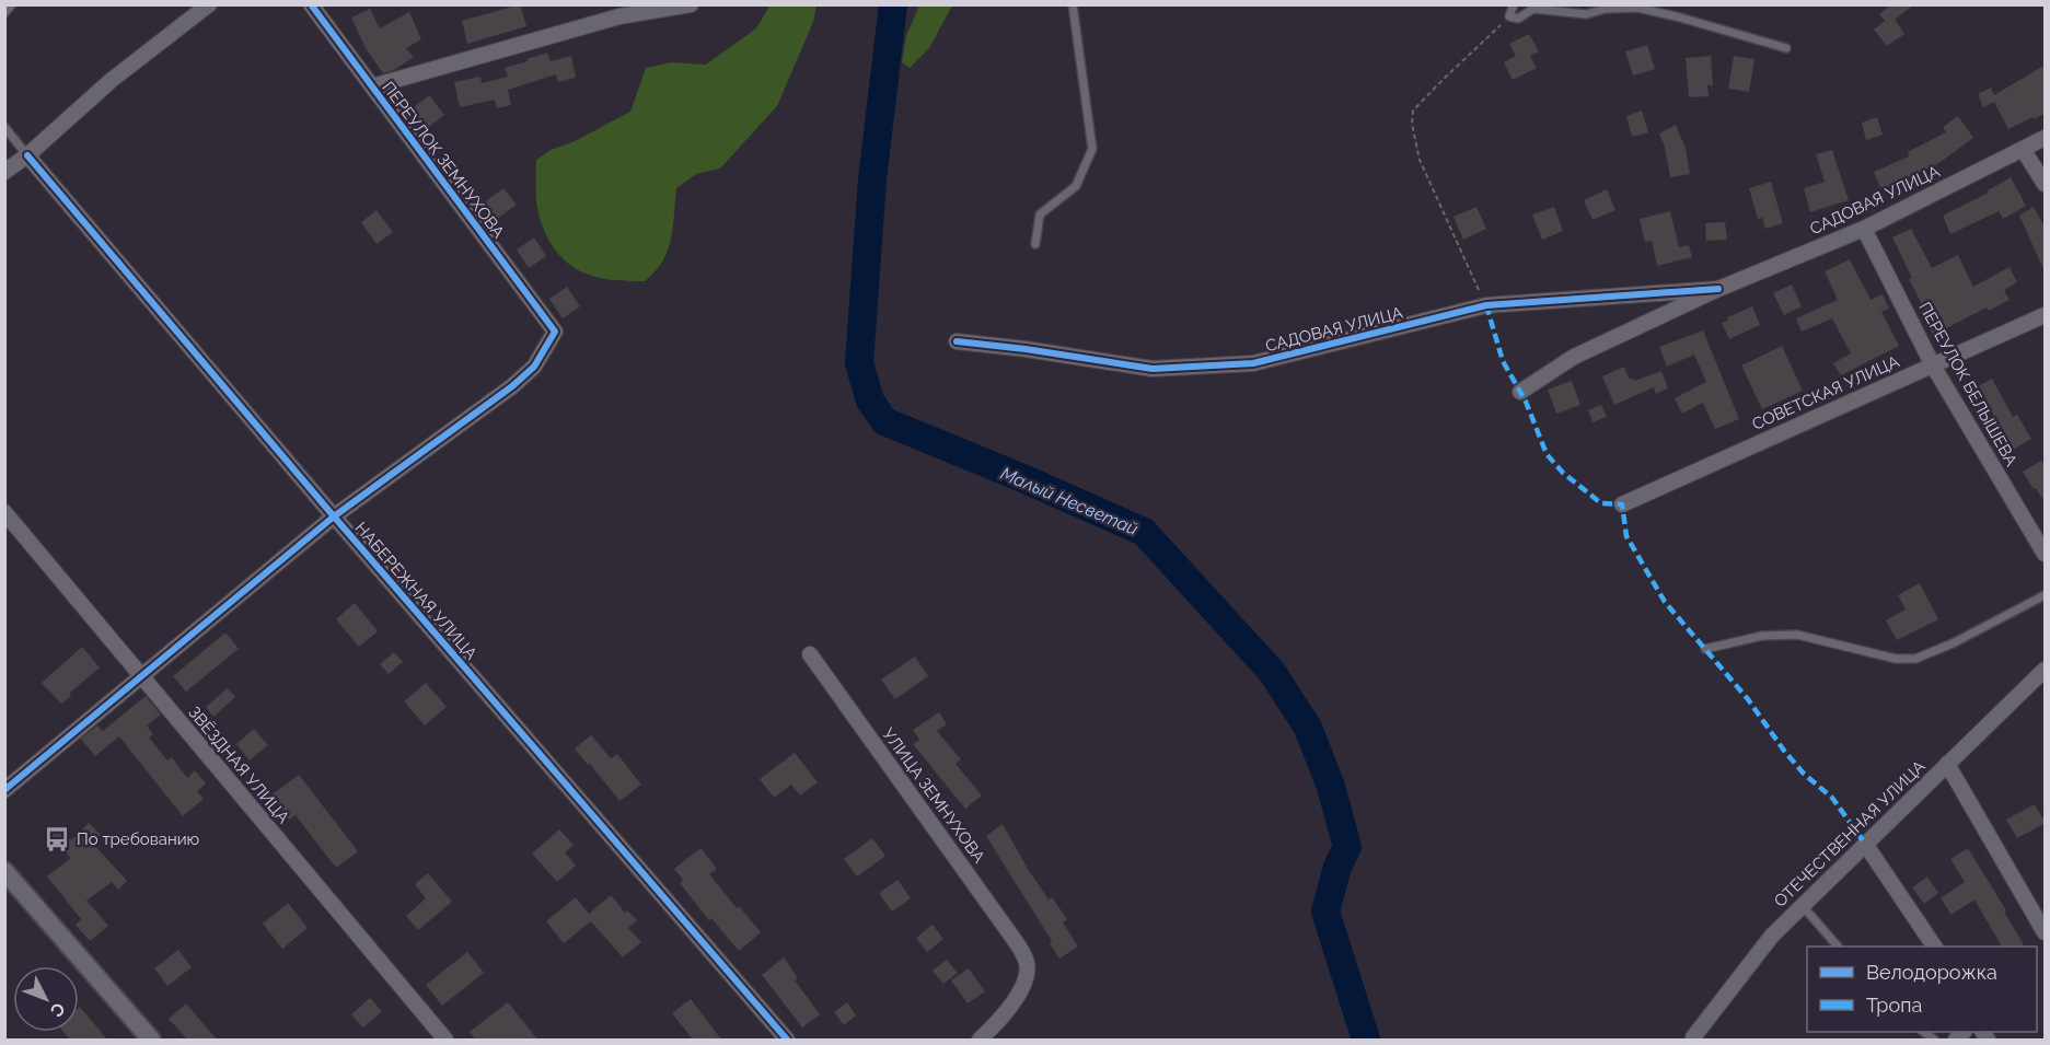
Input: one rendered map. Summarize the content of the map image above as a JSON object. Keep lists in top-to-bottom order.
{
  "streets": {
    "street": [
      "ПЕРЕУЛОК ЗЕМНУХОВА",
      "САДОВАЯ УЛИЦА",
      "ПЕРЕУЛОК БЕЛЫШЕВА",
      "СОВЕТСКАЯ УЛИЦА",
      "НАБЕРЕЖНАЯ УЛИЦА",
      "ЗВЁЗДНАЯ УЛИЦА",
      "УЛИЦА ЗЕМНУХОВА",
      "ОТЕЧЕСТВЕННАЯ УЛИЦА"
    ]
  },
  "crossings": [
    ["ПЕРЕУЛОК ЗЕМНУХОВА", "НАБЕРЕЖНАЯ УЛИЦА"],
    ["САДОВАЯ УЛИЦА", "ПЕРЕУЛОК БЕЛЫШЕВА"],
    ["ПЕРЕУЛОК БЕЛЫШЕВА", "СОВЕТСКАЯ УЛИЦА"]
  ],
  "water": ["Малый Несветай"],
  "places": {
    "bus stop": ["По требованию"]
  },
  "legend": ["Велодорожка", "Тропа"],
  "north": "bottom right"
}
